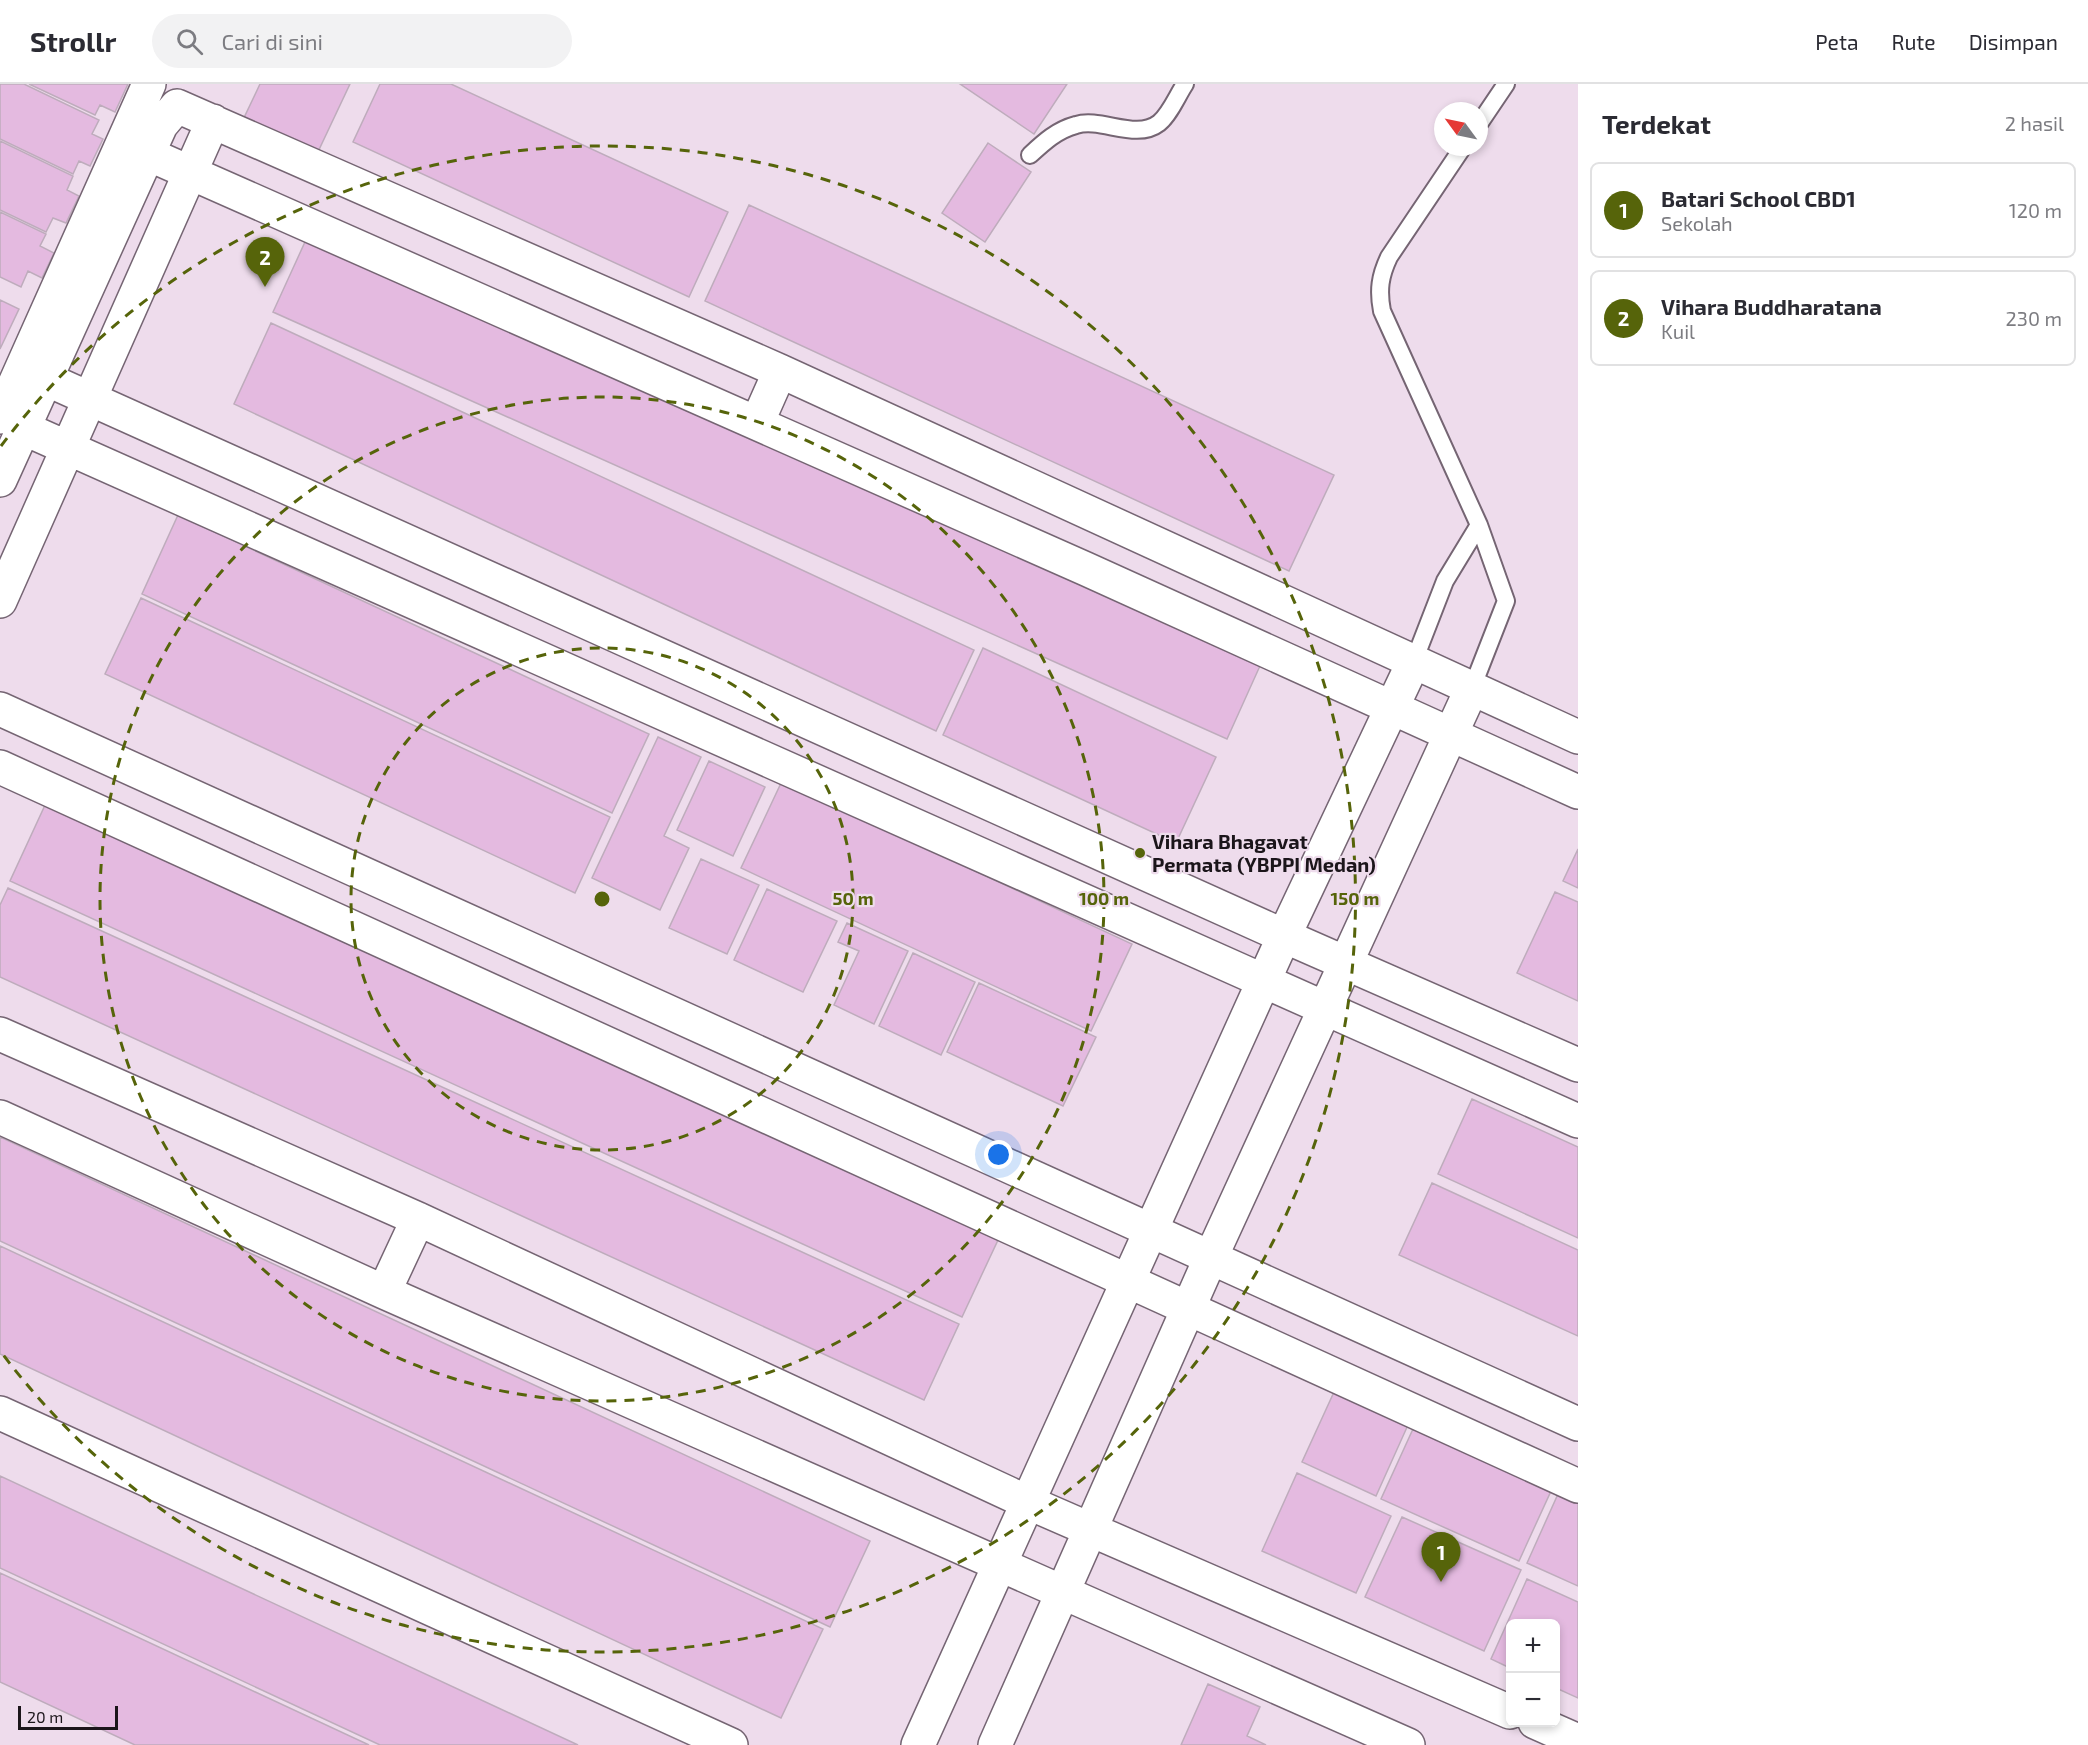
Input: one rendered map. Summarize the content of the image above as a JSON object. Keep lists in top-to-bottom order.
{
  "places": ["Vihara Bhagavat Permata (YBPPI Medan)"],
  "scale_bar": "20 m",
  "north": "top left",
  "page": {
    "header": "Strollr",
    "search": "Cari di sini",
    "nav": ["Peta", "Rute", "Disimpan"],
    "heading": ["Terdekat", "2 hasil"],
    "list": [
      {
        "mark": "1",
        "name": "Batari School CBD1",
        "note": "Sekolah",
        "value": "120 m"
      },
      {
        "mark": "2",
        "name": "Vihara Buddharatana",
        "note": "Kuil",
        "value": "230 m"
      }
    ],
    "pins": ["2", "1"],
    "map_buttons": ["+", "−"],
    "scale": "20 m"
  },
  "rings": ["50 m", "100 m", "150 m"]
}
